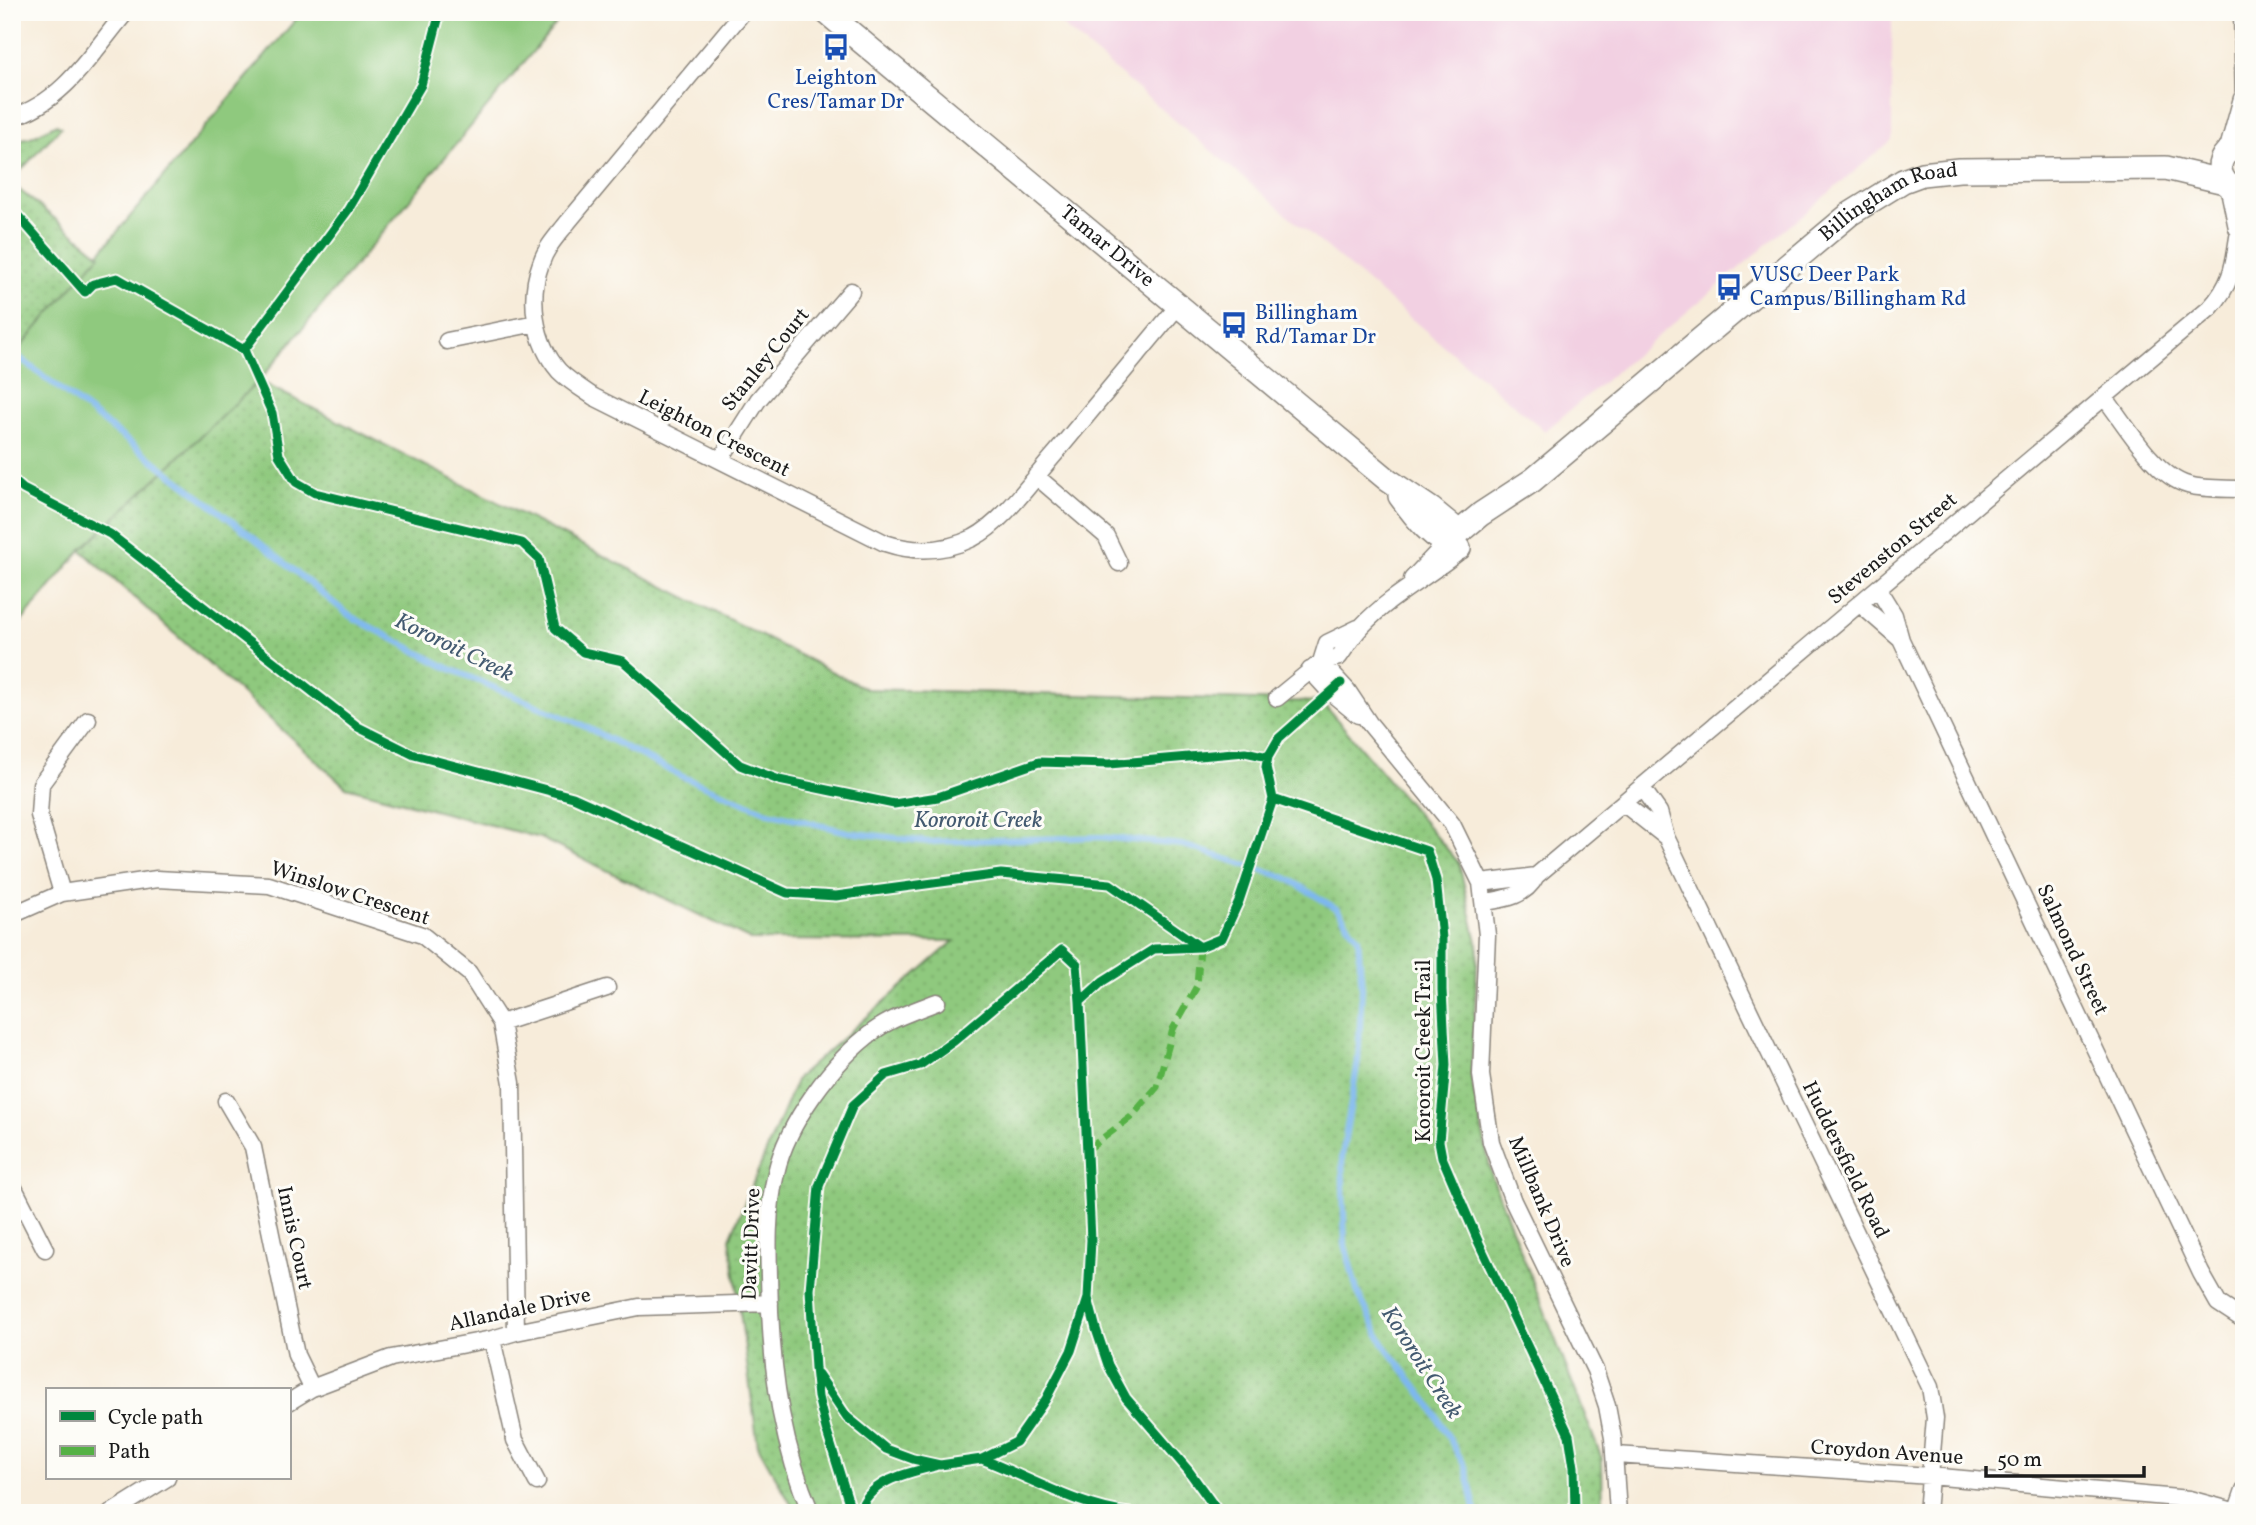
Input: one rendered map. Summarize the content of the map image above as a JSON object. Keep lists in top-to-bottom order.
{
  "streets": {
    "street": [
      "Billingham Road",
      "Tamar Drive",
      "Stanley Court",
      "Leighton Crescent",
      "Stevenston Street",
      "Winslow Crescent",
      "Salmond Street",
      "Huddersfield Road",
      "Millbank Drive",
      "Innis Court",
      "Davitt Drive",
      "Allandale Drive",
      "Croydon Avenue"
    ],
    "cycle path": ["Kororoit Creek Trail"]
  },
  "crossings": [
    ["Billingham Road", "Tamar Drive"],
    ["Billingham Road", "Stevenston Street"],
    ["Billingham Road", "Millbank Drive"],
    ["Tamar Drive", "Leighton Crescent"],
    ["Stanley Court", "Leighton Crescent"],
    ["Stevenston Street", "Salmond Street"],
    ["Stevenston Street", "Huddersfield Road"],
    ["Stevenston Street", "Millbank Drive"],
    ["Winslow Crescent", "Allandale Drive"],
    ["Huddersfield Road", "Croydon Avenue"],
    ["Millbank Drive", "Croydon Avenue"],
    ["Innis Court", "Allandale Drive"],
    ["Davitt Drive", "Allandale Drive"]
  ],
  "water": ["Kororoit Creek"],
  "places": {
    "bus stop": ["Leighton Cres/Tamar Dr", "VUSC Deer Park Campus/Billingham Rd", "Billingham Rd/Tamar Dr"]
  },
  "legend": ["Cycle path", "Path"],
  "scale_bar": "50 m"
}
